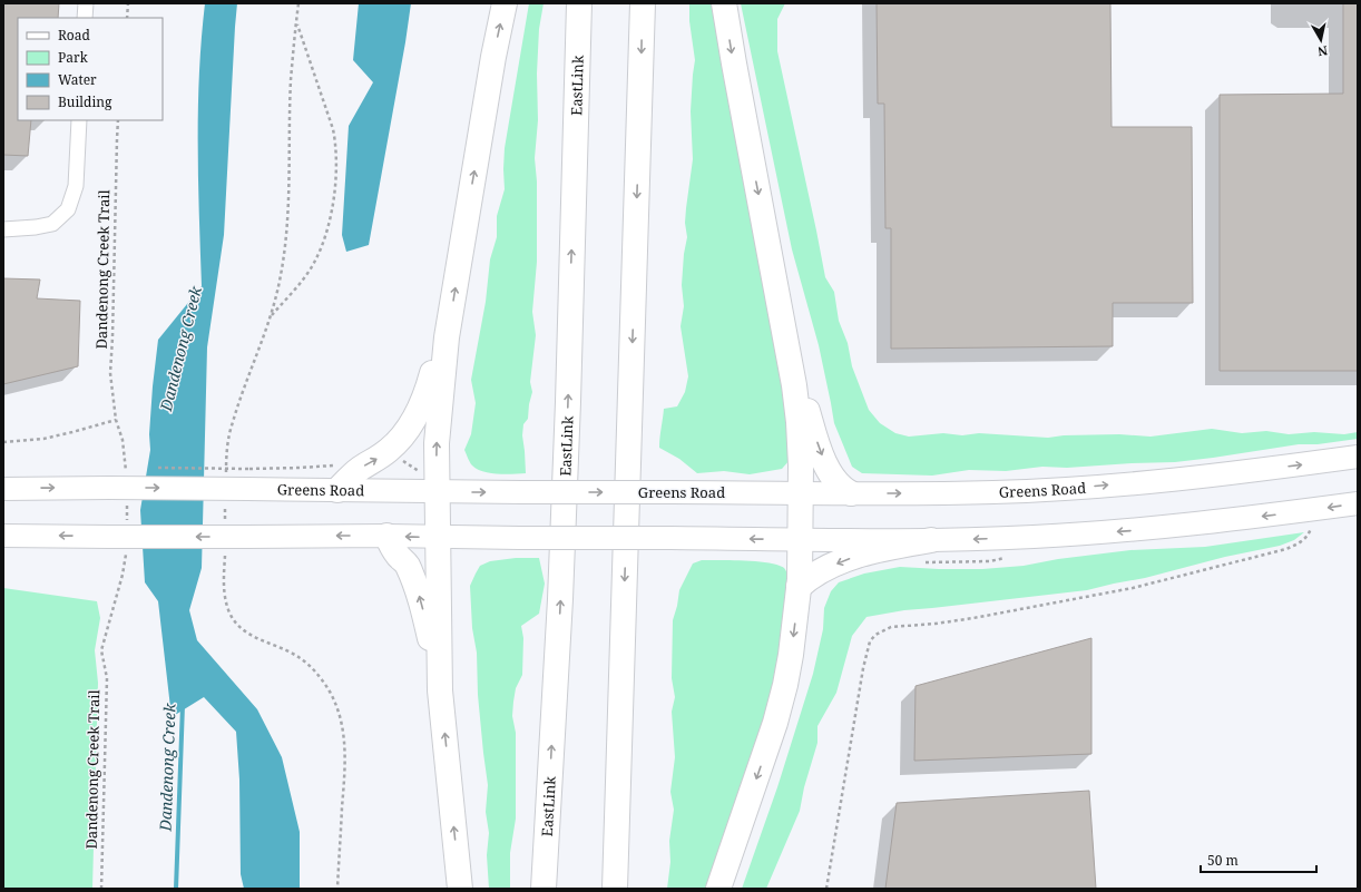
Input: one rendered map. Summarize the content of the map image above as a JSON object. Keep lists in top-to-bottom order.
{
  "streets": {
    "highway": ["EastLink"],
    "main road": ["Greens Road"],
    "path": ["Dandenong Creek Trail"]
  },
  "water": ["Dandenong Creek"],
  "legend": [
    "Road",
    "Park",
    "Water",
    "Building"
  ],
  "scale_bar": "50 m",
  "north": "bottom"
}
